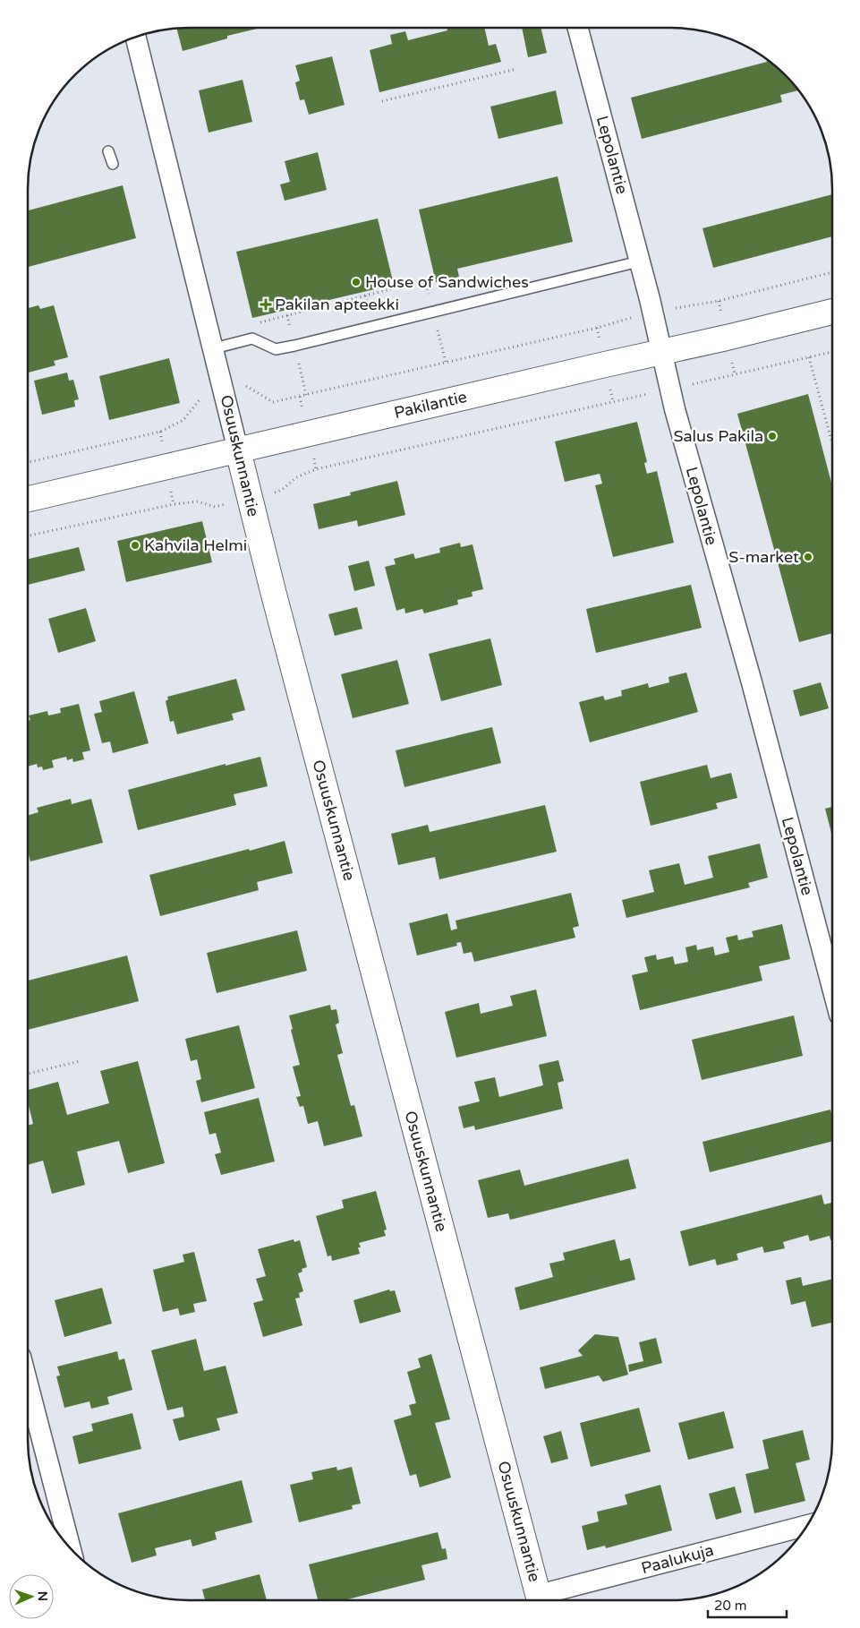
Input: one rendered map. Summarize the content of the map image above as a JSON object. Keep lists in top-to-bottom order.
{
  "streets": {
    "street": [
      "Lepolantie",
      "Pakilantie",
      "Osuuskunnantie",
      "Paalukuja"
    ]
  },
  "crossings": [
    ["Lepolantie", "Pakilantie"],
    ["Pakilantie", "Osuuskunnantie"]
  ],
  "places": {
    "other": [
      "House of Sandwiches",
      "Salus Pakila",
      "Kahvila Helmi",
      "S-market"
    ],
    "health": ["Pakilan apteekki"]
  },
  "scale_bar": "20 m",
  "north": "right"
}
